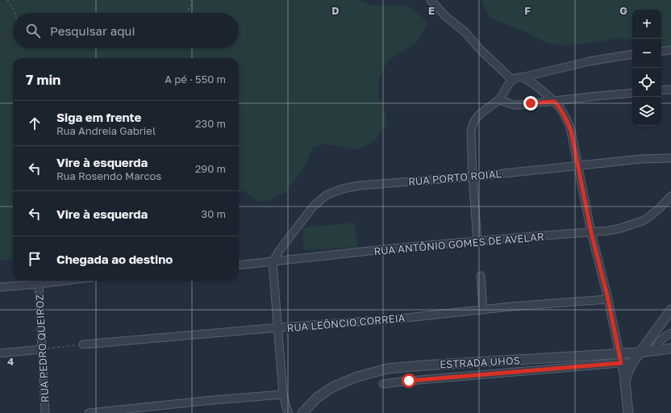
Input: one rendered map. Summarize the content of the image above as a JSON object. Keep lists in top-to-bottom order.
{
  "streets": {
    "street": [
      "RUA PORTO ROIAL",
      "RUA ANTÔNIO GOMES DE AVELAR",
      "RUA LEÔNCIO CORREIA",
      "RUA PEDRO QUEIROZ",
      "ESTRADA UHOS"
    ]
  },
  "crossings": [
    ["RUA PORTO ROIAL", "RUA ANTÔNIO GOMES DE AVELAR"]
  ],
  "page": {
    "map_buttons": ["+", "−"],
    "search": "Pesquisar aqui",
    "heading": ["7 min", "A pé · 550 m"],
    "list": [
      ["Siga em frente", "Rua Andreia Gabriel", "230 m"],
      ["Vire à esquerda", "Rua Rosendo Marcos", "290 m"],
      ["Vire à esquerda", "30 m"],
      "Chegada ao destino"
    ]
  },
  "grid": {
    "columns": [
      "D",
      "E",
      "F",
      "G"
    ],
    "rows": ["4"]
  }
}
